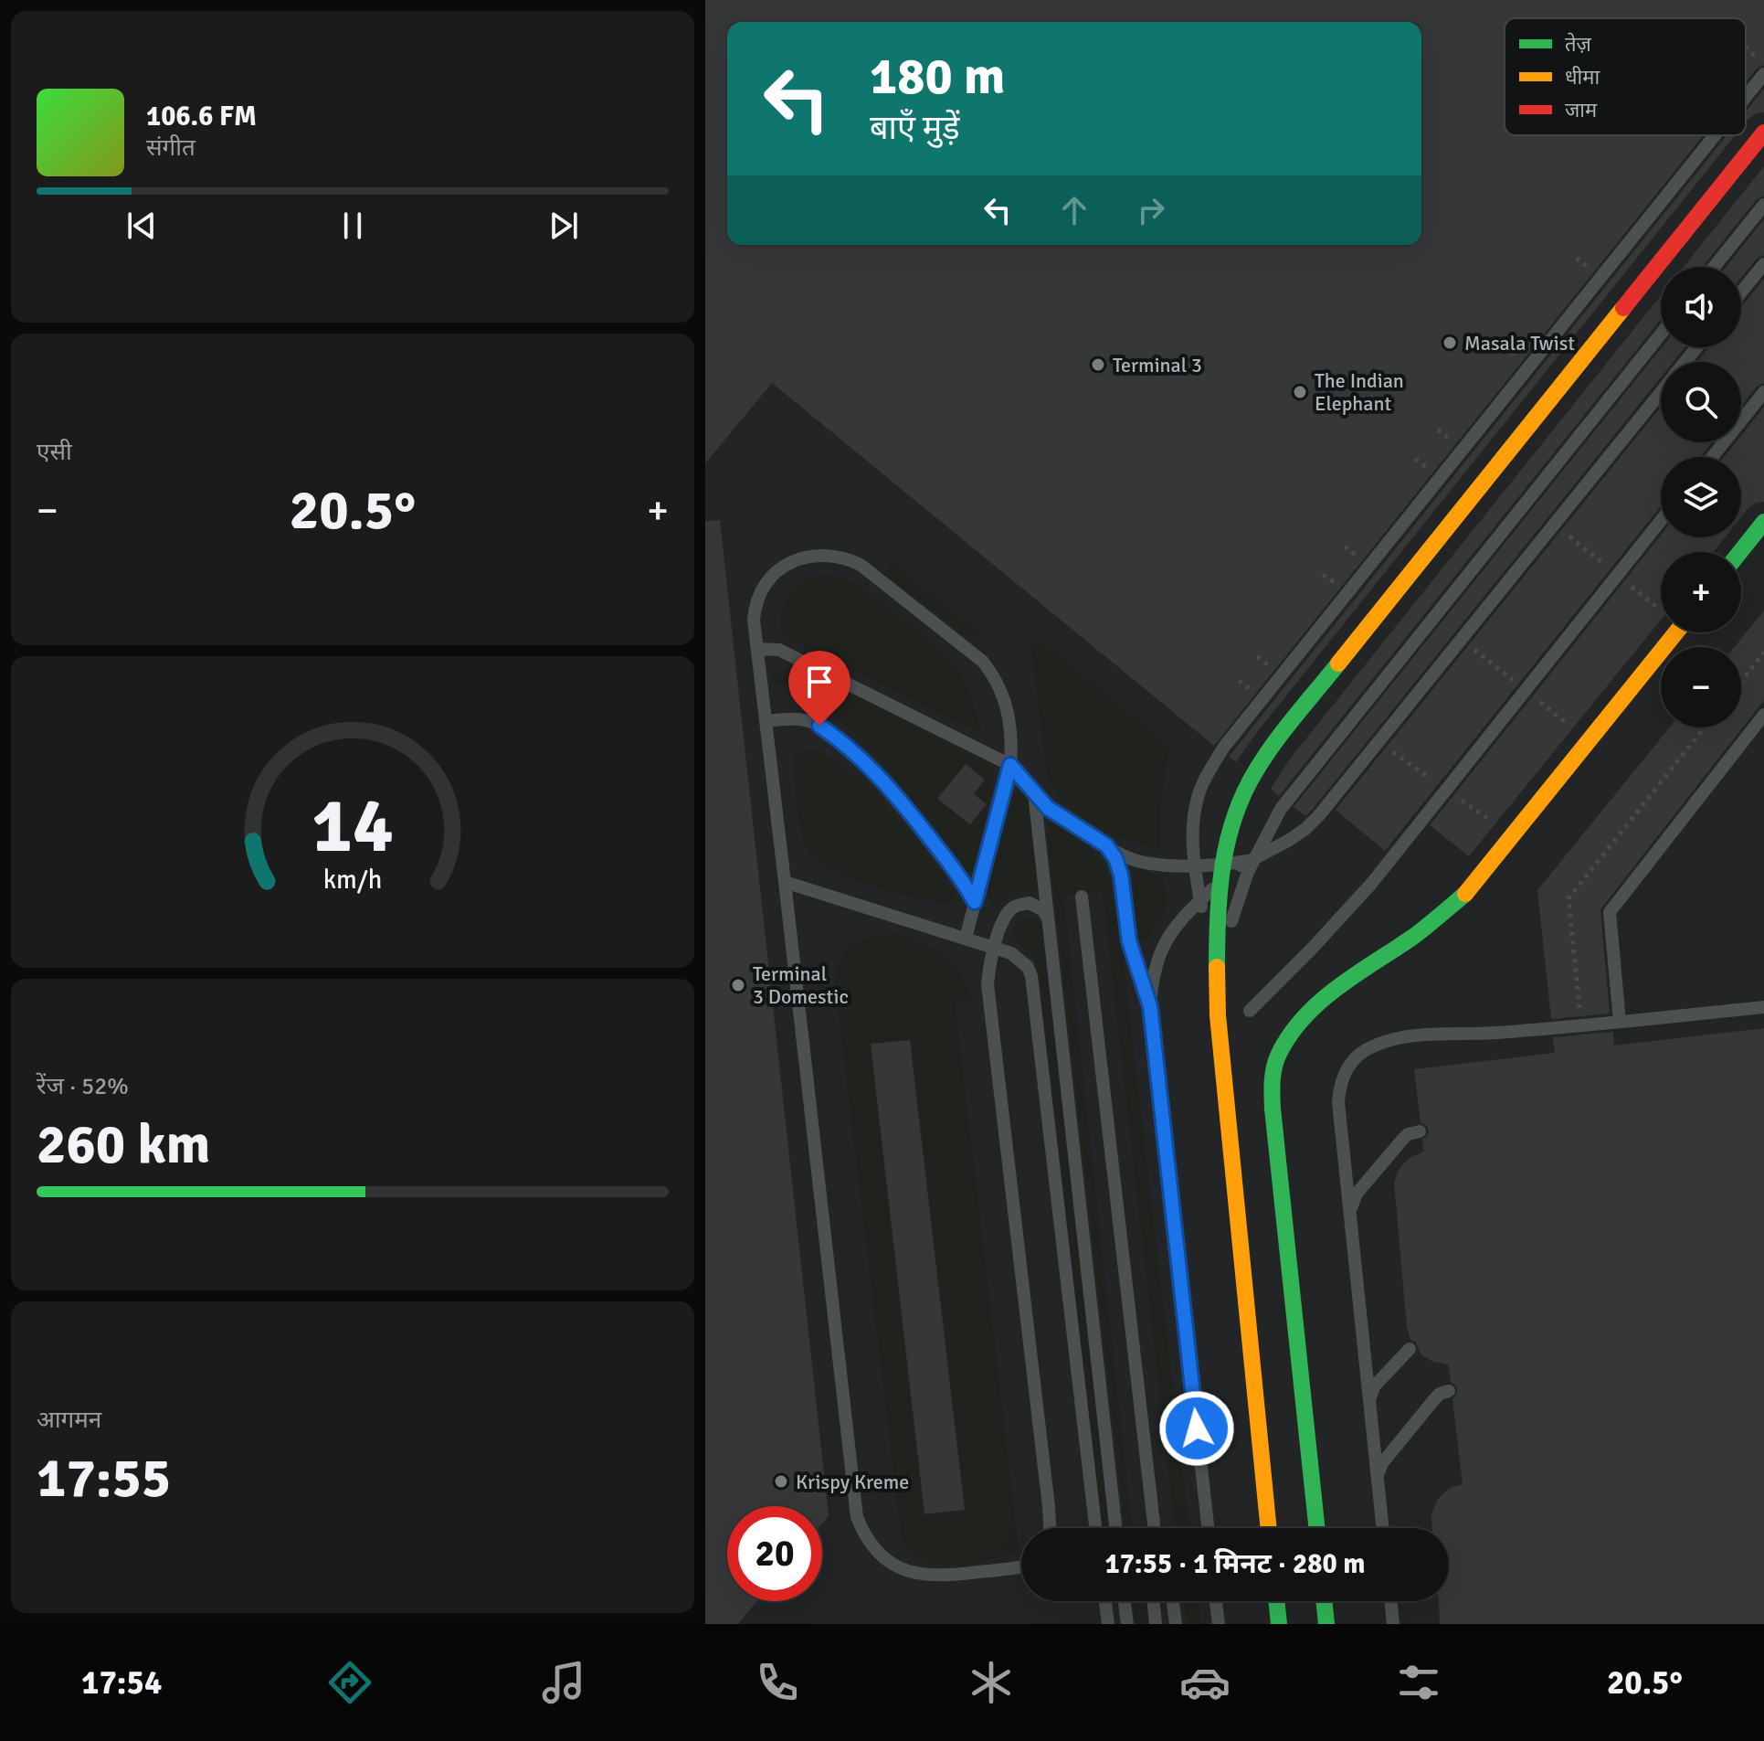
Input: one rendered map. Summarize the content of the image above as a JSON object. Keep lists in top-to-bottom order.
{
  "places": [
    "Masala Twist",
    "Terminal 3",
    "The Indian Elephant",
    "Terminal 3 Domestic",
    "Krispy Kreme"
  ],
  "legend": ["तेज़", "धीमा", "जाम"],
  "page": {
    "turn": ["180 m", "बाएँ मुड़ें"],
    "song": ["106.6 FM", "संगीत"],
    "map_buttons": ["+", "−"],
    "tile": [
      "एसी",
      ["रेंज · 52%", "260 km"],
      ["आगमन", "17:55"]
    ],
    "heat": ["−", "20.5°", "+"],
    "limit": "20",
    "trip": "17:55 · 1 मिनट · 280 m",
    "tabs": ["17:54", "20.5°"],
    "gauge": ["14", "km/h"]
  }
}
